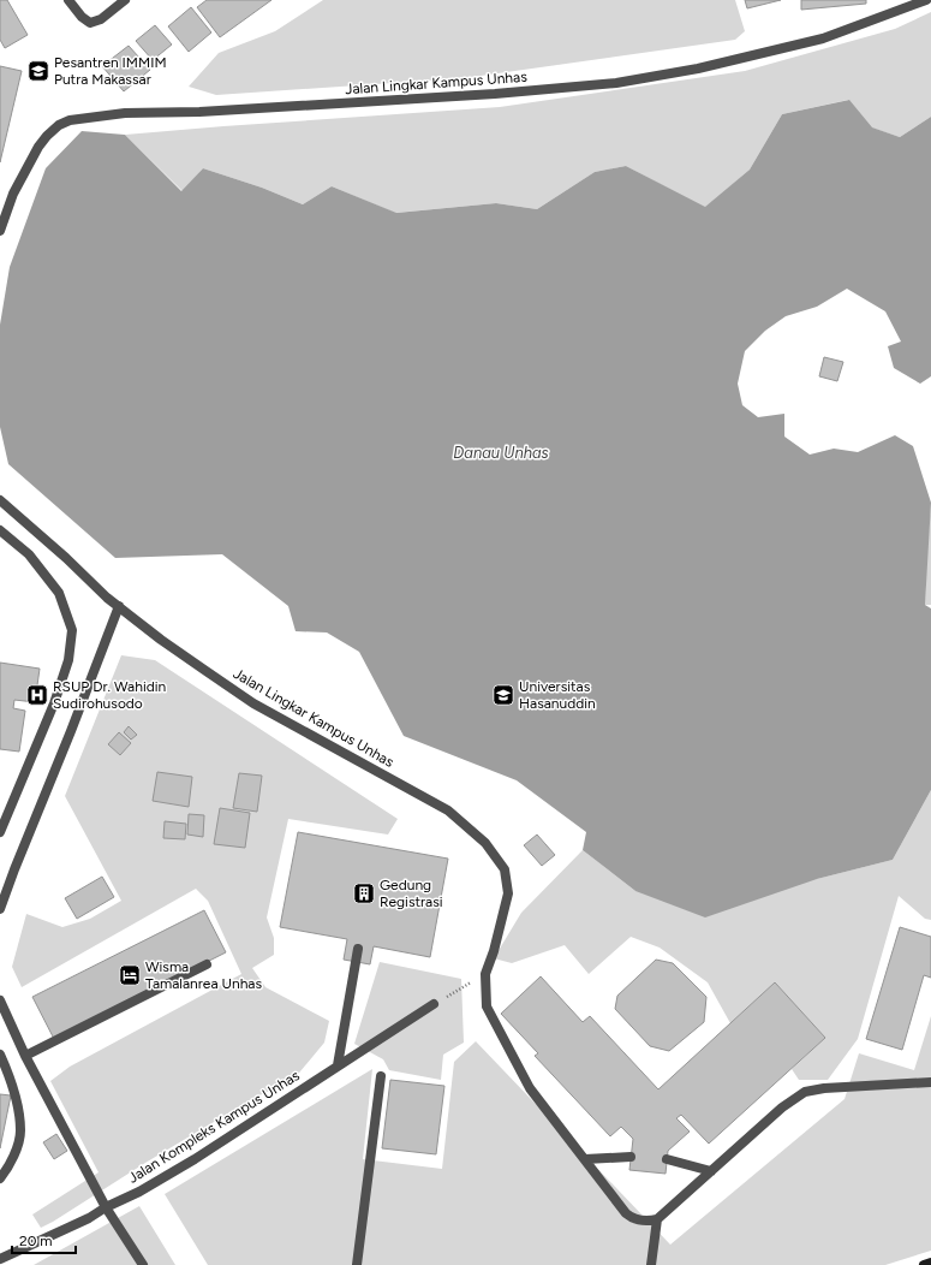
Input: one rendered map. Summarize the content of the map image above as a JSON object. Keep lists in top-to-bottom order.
{
  "streets": {
    "lane": ["Jalan Lingkar Kampus Unhas", "Jalan Kompleks Kampus Unhas"]
  },
  "water": ["Danau Unhas"],
  "places": {
    "school or university": ["Pesantren IMMIM Putra Makassar", "Universitas Hasanuddin"],
    "hospital": ["RSUP Dr. Wahidin Sudirohusodo"],
    "building": ["Gedung Registrasi"],
    "hotel": ["Wisma Tamalanrea Unhas"]
  },
  "scale_bar": "20 m"
}
